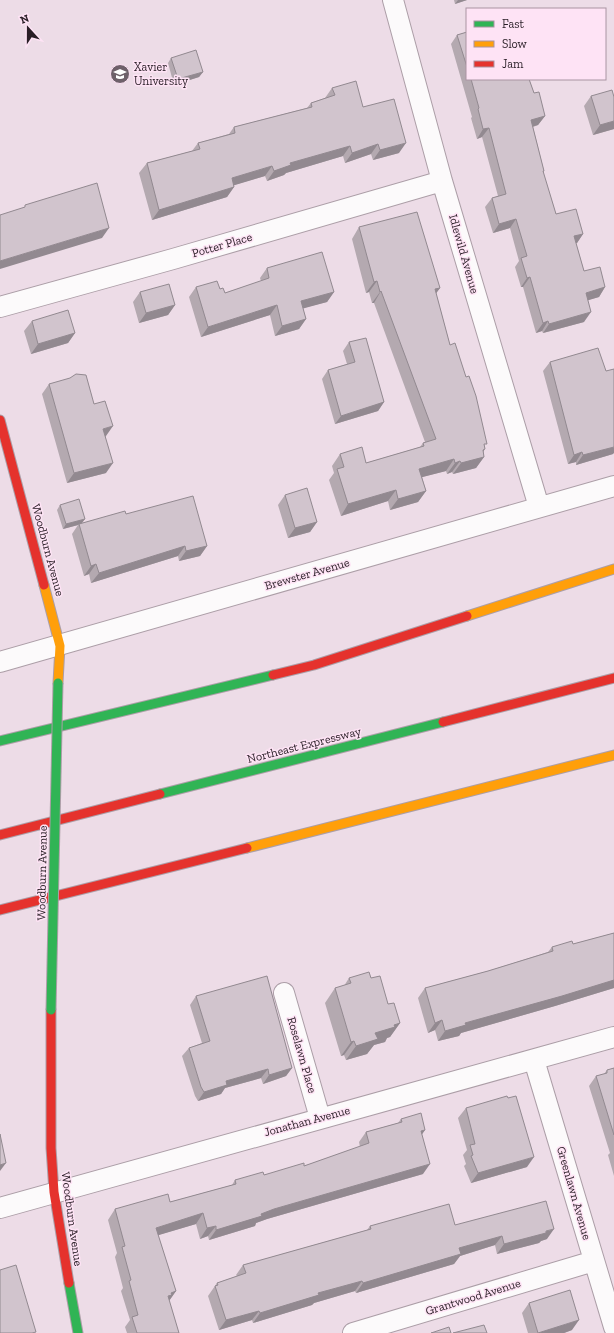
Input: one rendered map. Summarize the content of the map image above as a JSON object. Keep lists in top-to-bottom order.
{
  "streets": {
    "main road": ["Woodburn Avenue", "Northeast Expressway"],
    "street": [
      "Potter Place",
      "Idlewild Avenue",
      "Brewster Avenue",
      "Roselawn Place",
      "Jonathan Avenue",
      "Greenlawn Avenue",
      "Grantwood Avenue"
    ]
  },
  "crossings": [
    ["Potter Place", "Idlewild Avenue"],
    ["Idlewild Avenue", "Brewster Avenue"],
    ["Woodburn Avenue", "Brewster Avenue"],
    ["Woodburn Avenue", "Jonathan Avenue"],
    ["Roselawn Place", "Jonathan Avenue"],
    ["Jonathan Avenue", "Greenlawn Avenue"],
    ["Greenlawn Avenue", "Grantwood Avenue"]
  ],
  "places": {
    "school or university": ["Xavier University"]
  },
  "legend": ["Fast", "Slow", "Jam"],
  "north": "top"
}
